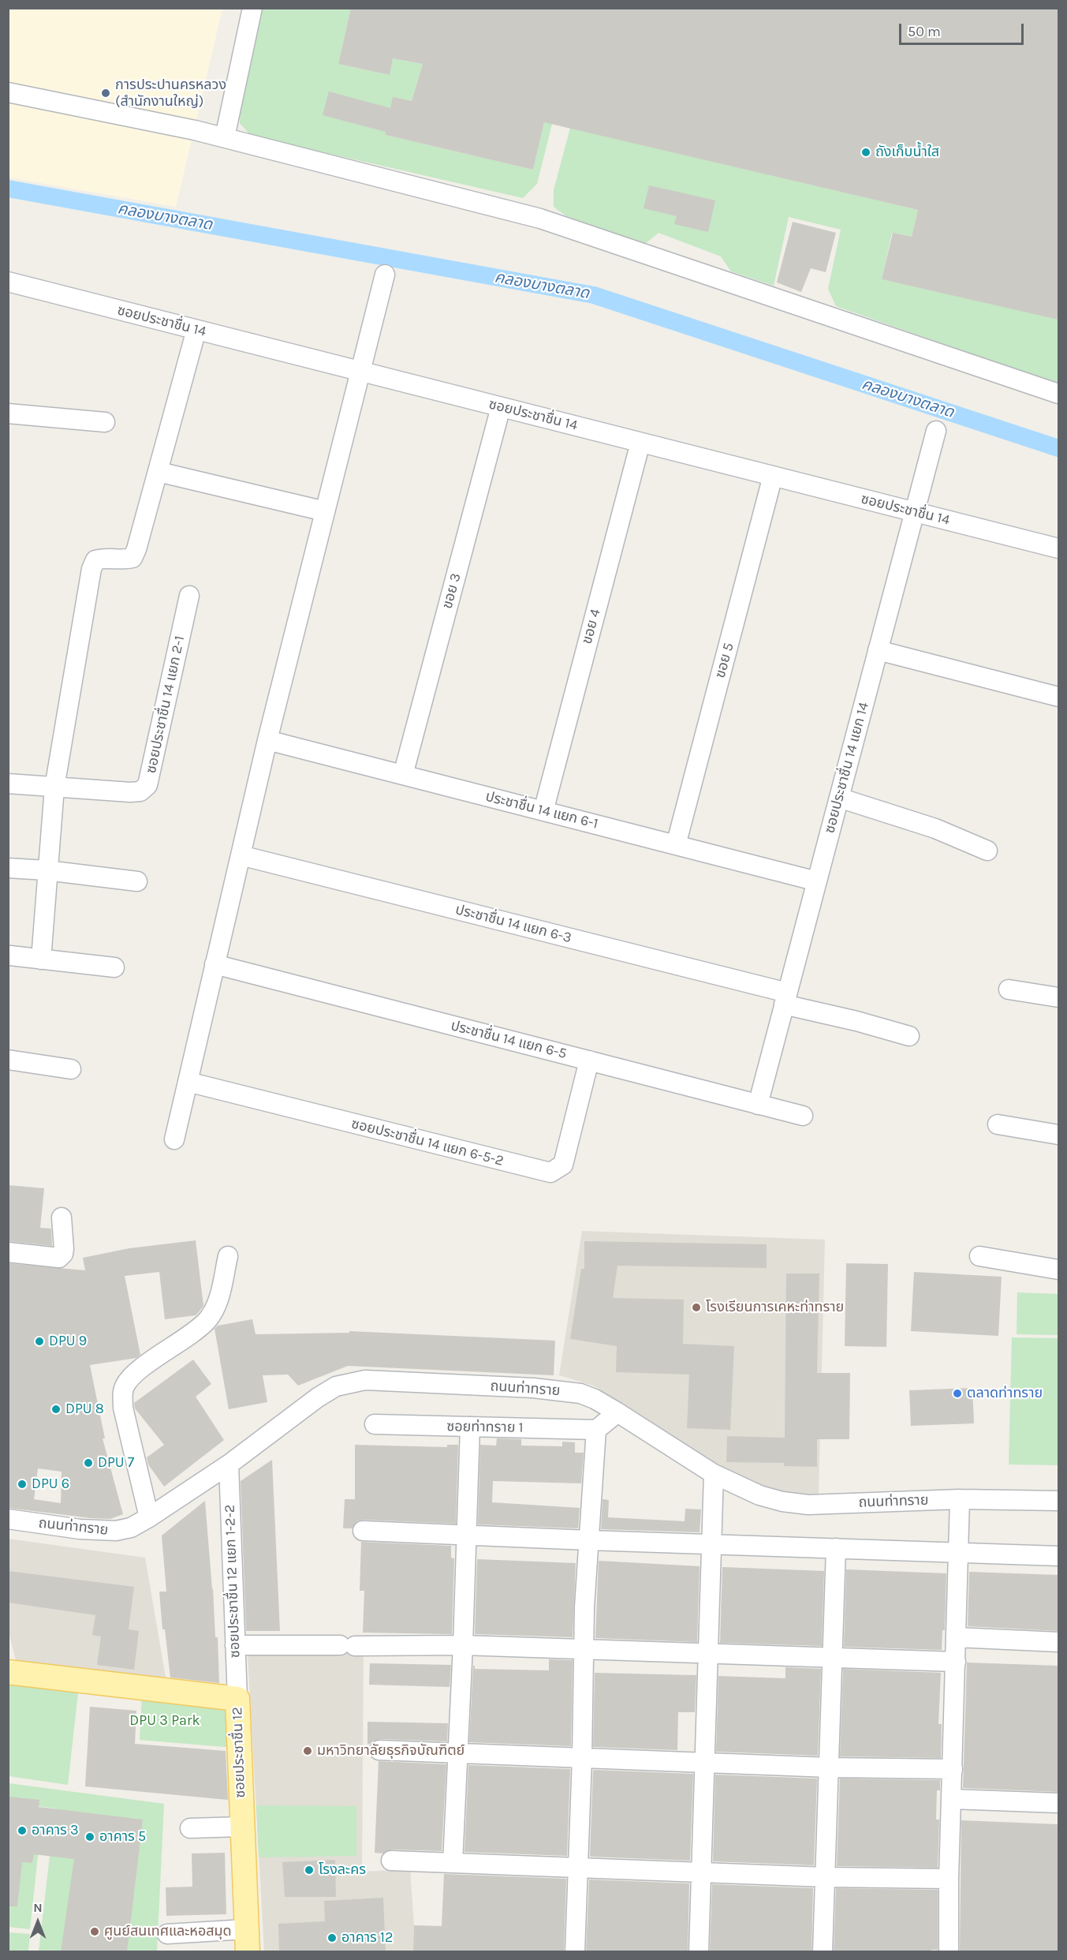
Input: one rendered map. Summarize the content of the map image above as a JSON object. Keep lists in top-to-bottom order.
{
  "streets": {
    "main road": ["ซอยประชาชื่น 12"],
    "street": [
      "ซอยประชาชื่น 14",
      "ขอย 3",
      "ขอย 4",
      "ฃอย 5",
      "ซอยประชาชื่น 14 แยก 2-1",
      "ซอยประชาชื่น 14 แยก 14",
      "ประชาชื่น 14 แยก 6-1",
      "ประชาชื่น 14 แยก 6-3",
      "ประชาชื่น 14 แยก 6-5",
      "ซอยประชาชื่น 14 แยก 6-5-2",
      "ถนนท่าทราย",
      "ซอยท่าทราย 1",
      "ซอยประชาชื่น 12 แยก 1-2-2"
    ]
  },
  "crossings": [
    ["ซอยประชาชื่น 14", "ขอย 3"],
    ["ซอยประชาชื่น 14", "ขอย 4"],
    ["ซอยประชาชื่น 14", "ฃอย 5"],
    ["ซอยประชาชื่น 14", "ซอยประชาชื่น 14 แยก 14"],
    ["ขอย 3", "ประชาชื่น 14 แยก 6-1"],
    ["ขอย 4", "ประชาชื่น 14 แยก 6-1"],
    ["ฃอย 5", "ประชาชื่น 14 แยก 6-1"],
    ["ซอยประชาชื่น 14 แยก 14", "ประชาชื่น 14 แยก 6-1"],
    ["ซอยประชาชื่น 14 แยก 14", "ประชาชื่น 14 แยก 6-3"],
    ["ซอยประชาชื่น 14 แยก 14", "ประชาชื่น 14 แยก 6-5"],
    ["ประชาชื่น 14 แยก 6-5", "ซอยประชาชื่น 14 แยก 6-5-2"],
    ["ถนนท่าทราย", "ซอยประชาชื่น 12 แยก 1-2-2"],
    ["ซอยประชาชื่น 12 แยก 1-2-2", "ซอยประชาชื่น 12"]
  ],
  "water": ["คลองบางตลาด"],
  "parks": ["DPU 3 Park"],
  "places": [
    "การประปานครหลวง (สำนักงานใหญ่)",
    "ถังเก็บน้ำใส",
    "โรงเรียนการเคหะท่าทราย",
    "DPU 9",
    "ตลาดท่าทราย",
    "DPU 8",
    "DPU 7",
    "DPU 6",
    "มหาวิทยาลัยธุรกิจบัณฑิตย์",
    "อาคาร 3",
    "อาคาร 5",
    "โรงละคร",
    "ศูนย์สนเทศและหอสมุด",
    "อาคาร 12"
  ],
  "scale_bar": "50 m",
  "north": "top"
}
